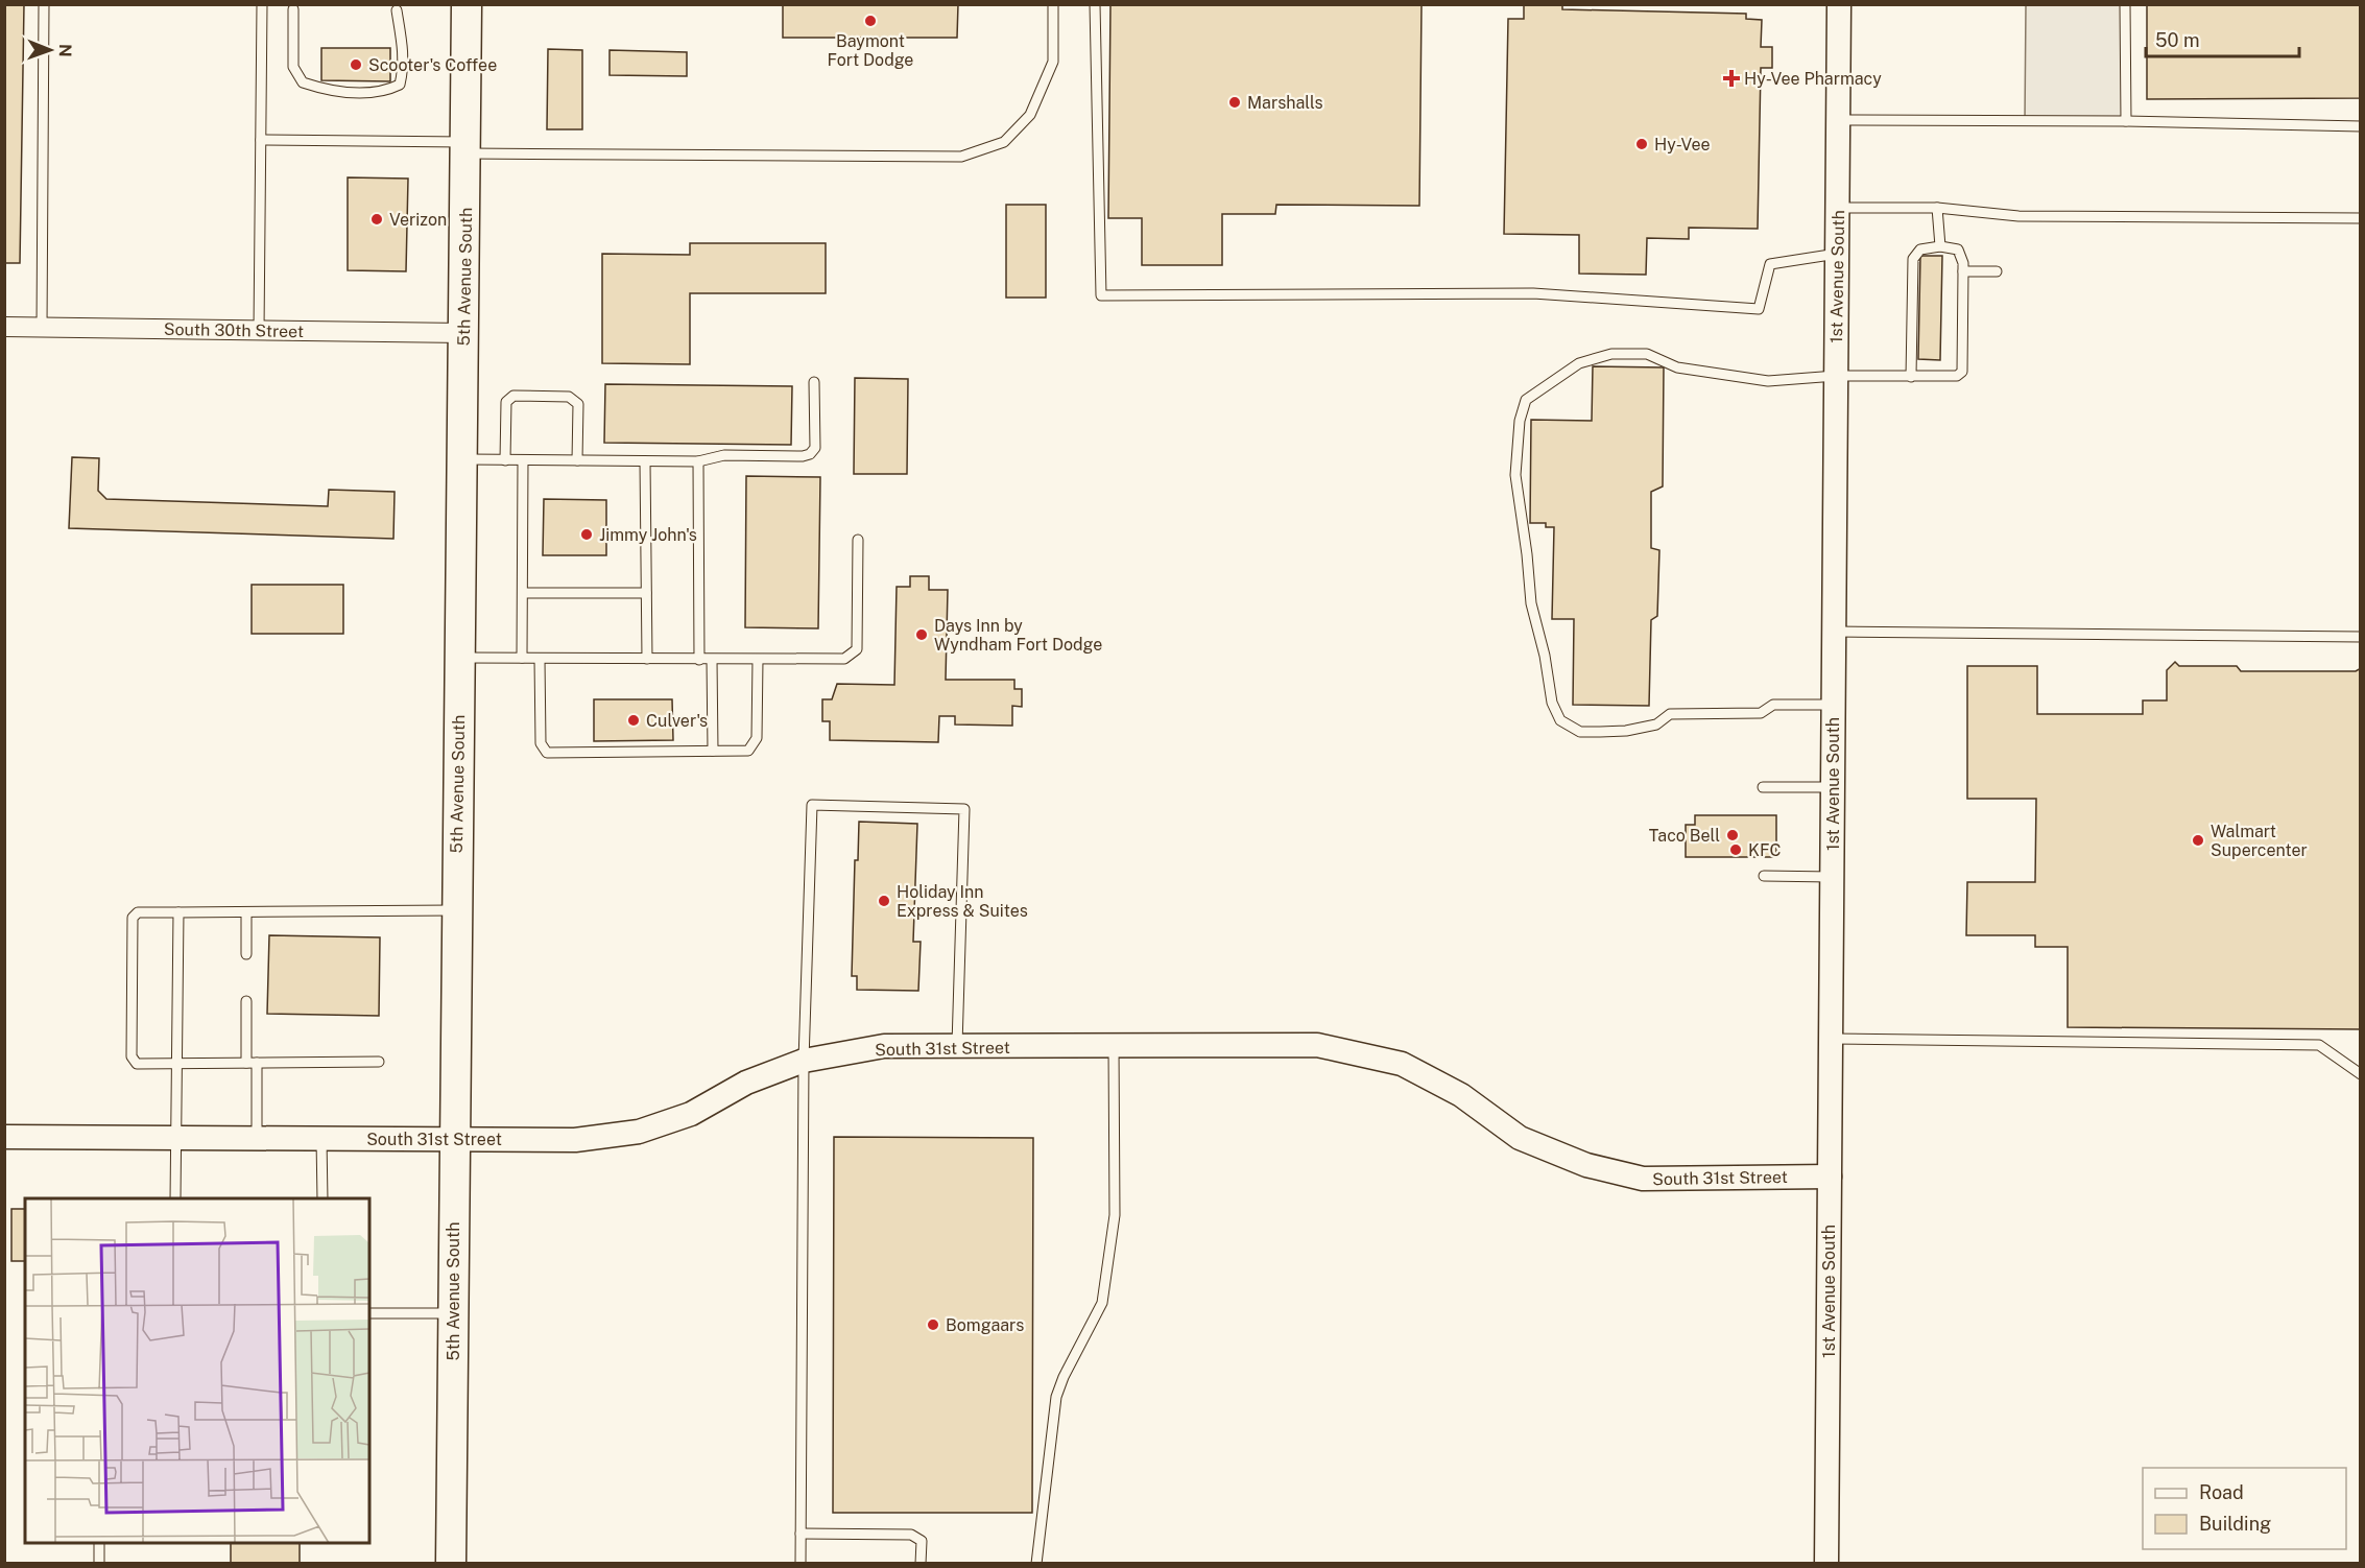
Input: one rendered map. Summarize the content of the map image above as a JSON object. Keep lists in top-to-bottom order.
{
  "streets": {
    "main road": ["5th Avenue South"],
    "street": ["1st Avenue South", "South 30th Street", "South 31st Street"]
  },
  "crossings": [
    ["5th Avenue South", "South 30th Street"],
    ["5th Avenue South", "South 31st Street"],
    ["1st Avenue South", "South 31st Street"]
  ],
  "places": {
    "other": [
      "Baymont Fort Dodge",
      "Scooter's Coffee",
      "Marshalls",
      "Hy-Vee",
      "Verizon",
      "Jimmy John's",
      "Days Inn by Wyndham Fort Dodge",
      "Culver's",
      "Taco Bell",
      "Walmart Supercenter",
      "KFC",
      "Holiday Inn Express & Suites",
      "Bomgaars"
    ],
    "health": ["Hy-Vee Pharmacy"]
  },
  "legend": ["Road", "Building"],
  "scale_bar": "50 m",
  "north": "right"
}
